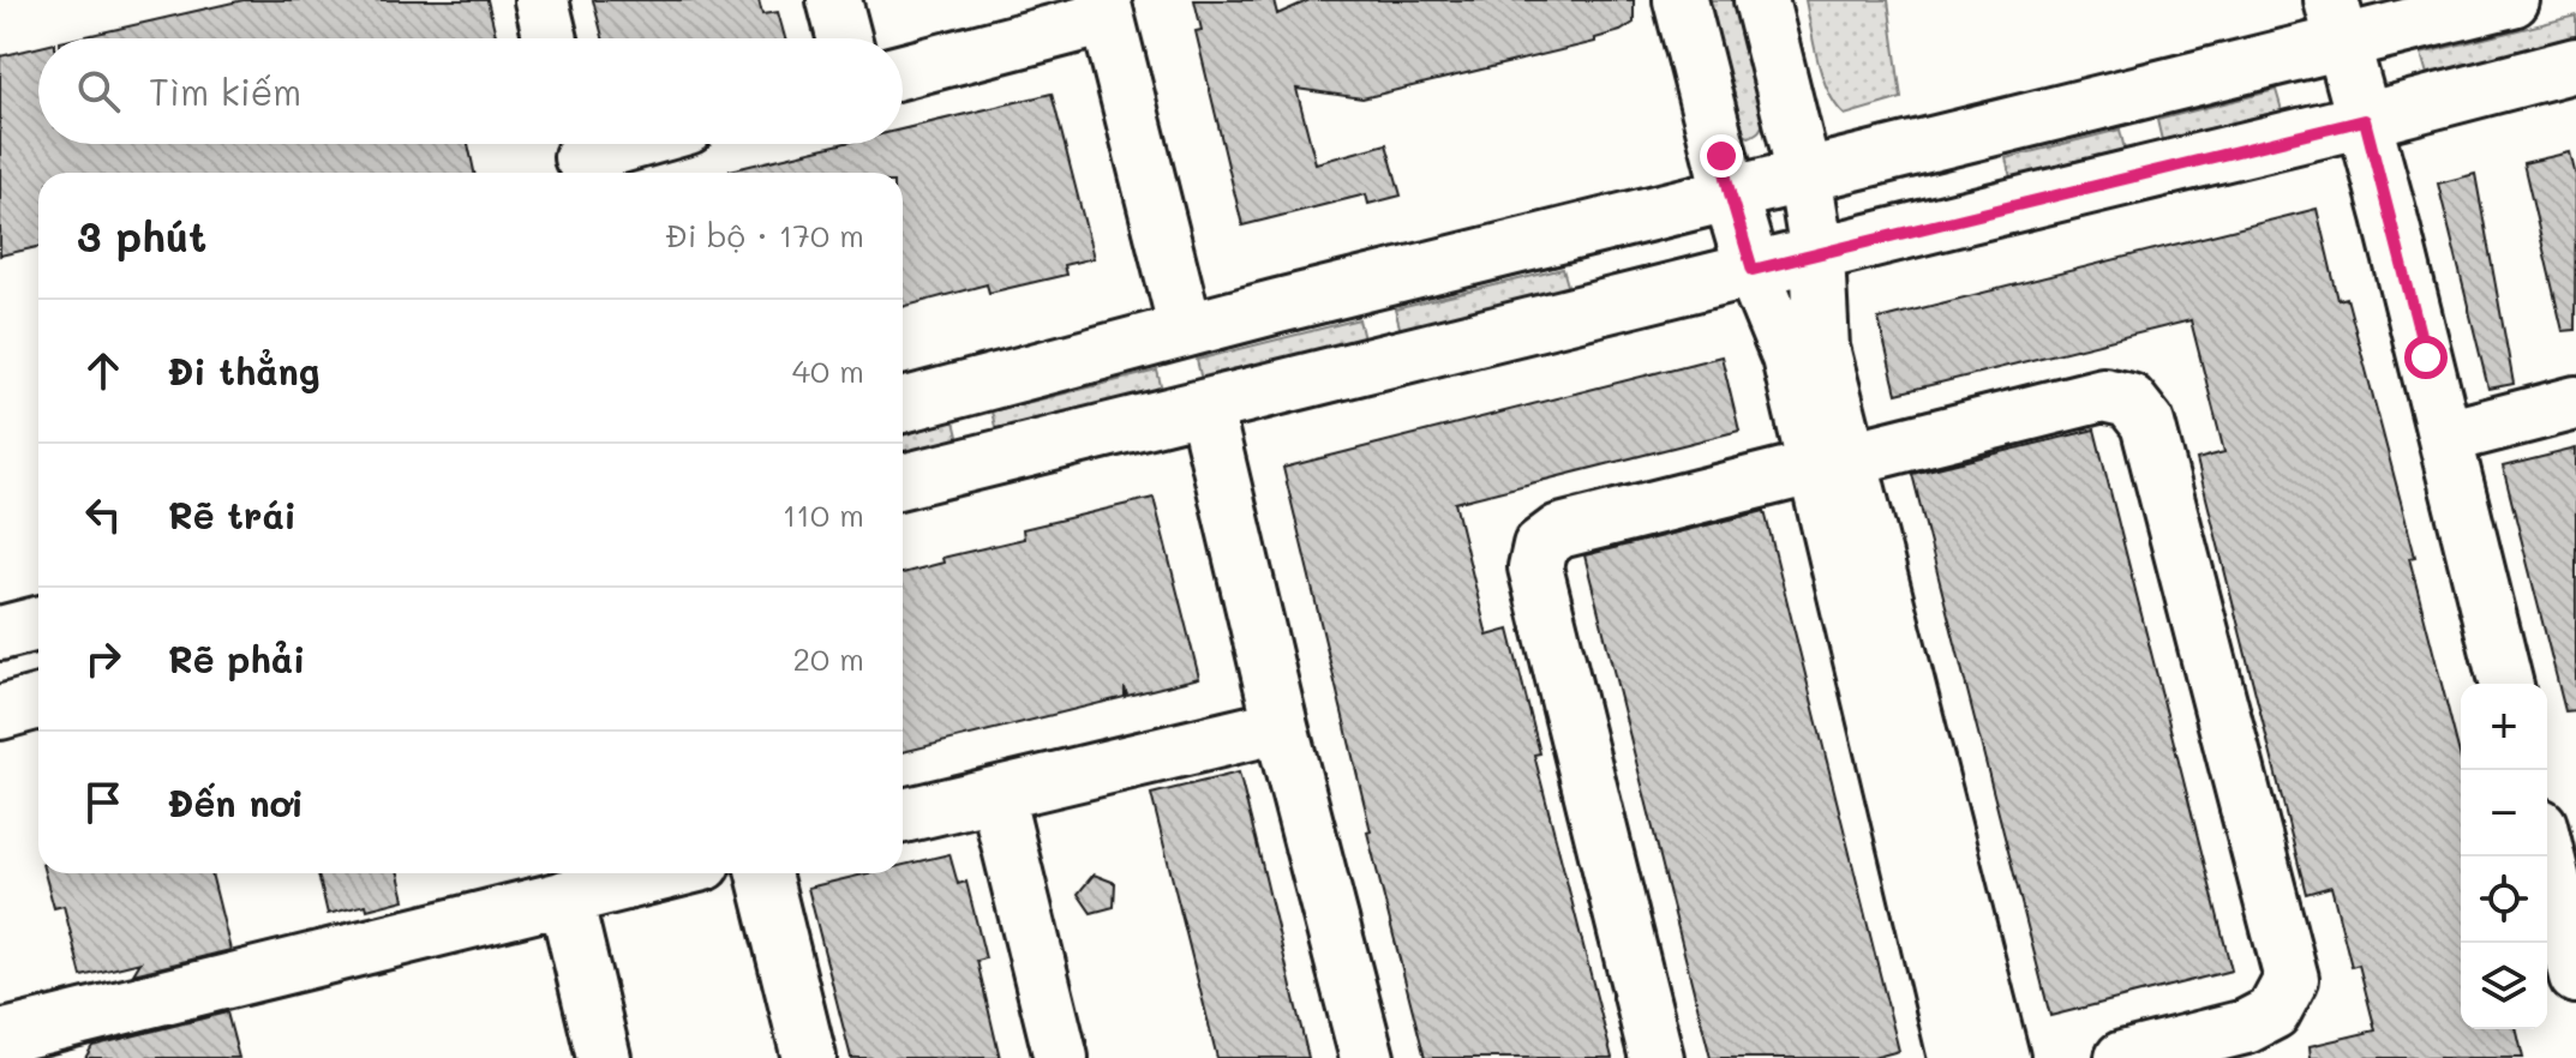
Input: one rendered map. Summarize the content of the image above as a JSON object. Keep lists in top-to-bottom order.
{
  "page": {
    "search": "Tìm kiếm",
    "heading": ["3 phút", "Đi bộ · 170 m"],
    "list": [
      ["Đi thẳng", "40 m"],
      ["Rẽ trái", "110 m"],
      ["Rẽ phải", "20 m"],
      "Đến nơi"
    ],
    "map_buttons": ["+", "−"]
  }
}
